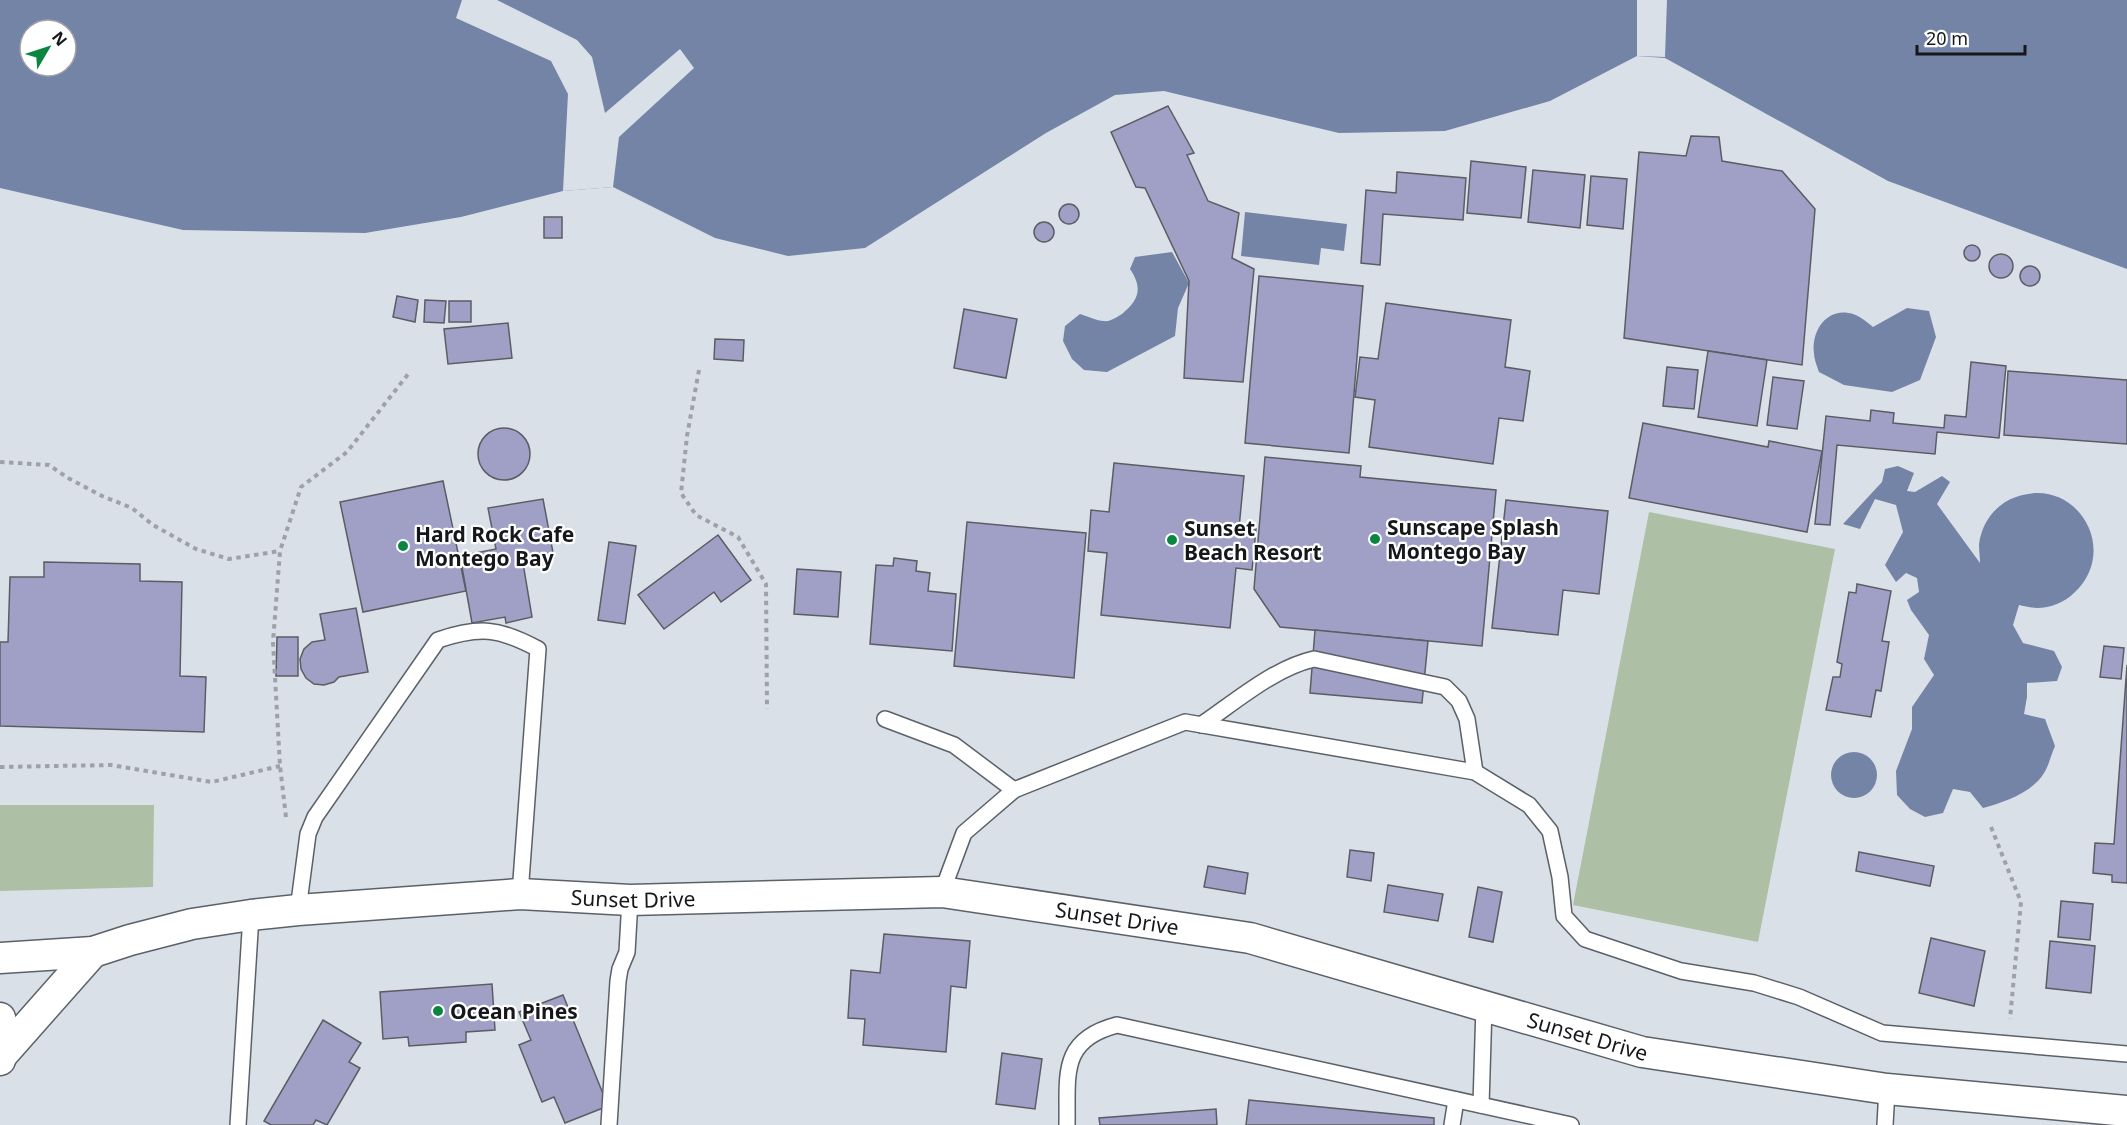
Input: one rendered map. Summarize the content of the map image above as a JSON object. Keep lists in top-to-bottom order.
{
  "streets": {
    "street": ["Sunset Drive"]
  },
  "places": [
    "Sunscape Splash Montego Bay",
    "Sunset Beach Resort",
    "Hard Rock Cafe Montego Bay",
    "Ocean Pines"
  ],
  "scale_bar": "20 m",
  "north": "top right"
}
